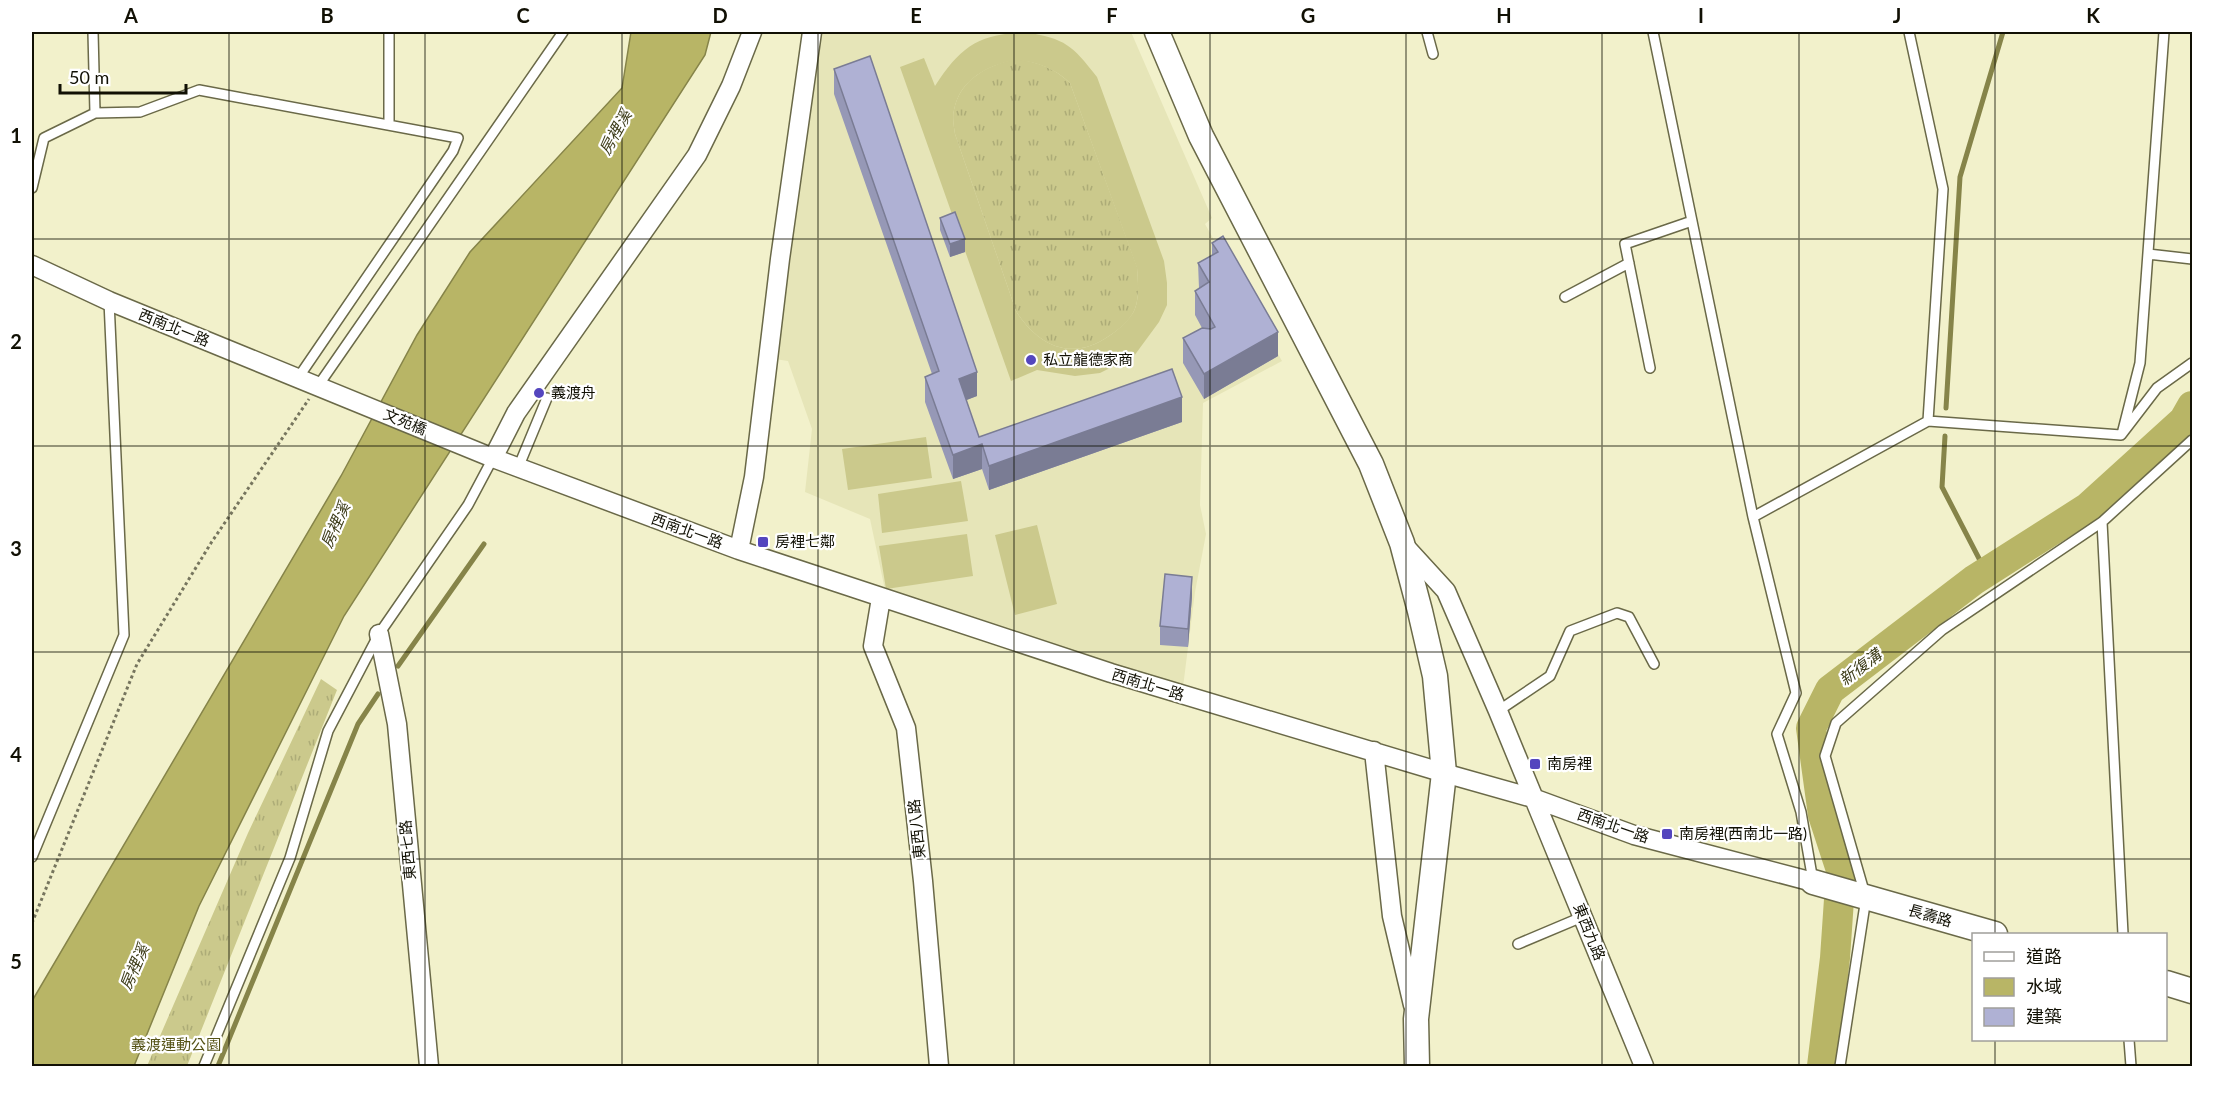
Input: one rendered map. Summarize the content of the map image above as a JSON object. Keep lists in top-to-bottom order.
{
  "streets": {
    "main road": ["長壽路"],
    "street": [
      "西南北一路",
      "文苑橋",
      "東西八路",
      "東西七路",
      "東西九路"
    ]
  },
  "crossings": [
    ["西南北一路", "文苑橋"],
    ["西南北一路", "東西八路"],
    ["西南北一路", "長壽路"],
    ["西南北一路", "東西九路"]
  ],
  "water": ["房裡溪", "新復溝"],
  "parks": ["義渡運動公園"],
  "places": {
    "other": ["私立龍德家商", "義渡舟"],
    "transit": ["房裡七鄰", "南房裡", "南房裡(西南北一路)"]
  },
  "legend": ["道路", "水域", "建築"],
  "scale_bar": "50 m",
  "grid": {
    "columns": [
      "A",
      "B",
      "C",
      "D",
      "E",
      "F",
      "G",
      "H",
      "I",
      "J",
      "K"
    ],
    "rows": [
      "1",
      "2",
      "3",
      "4",
      "5"
    ]
  }
}
